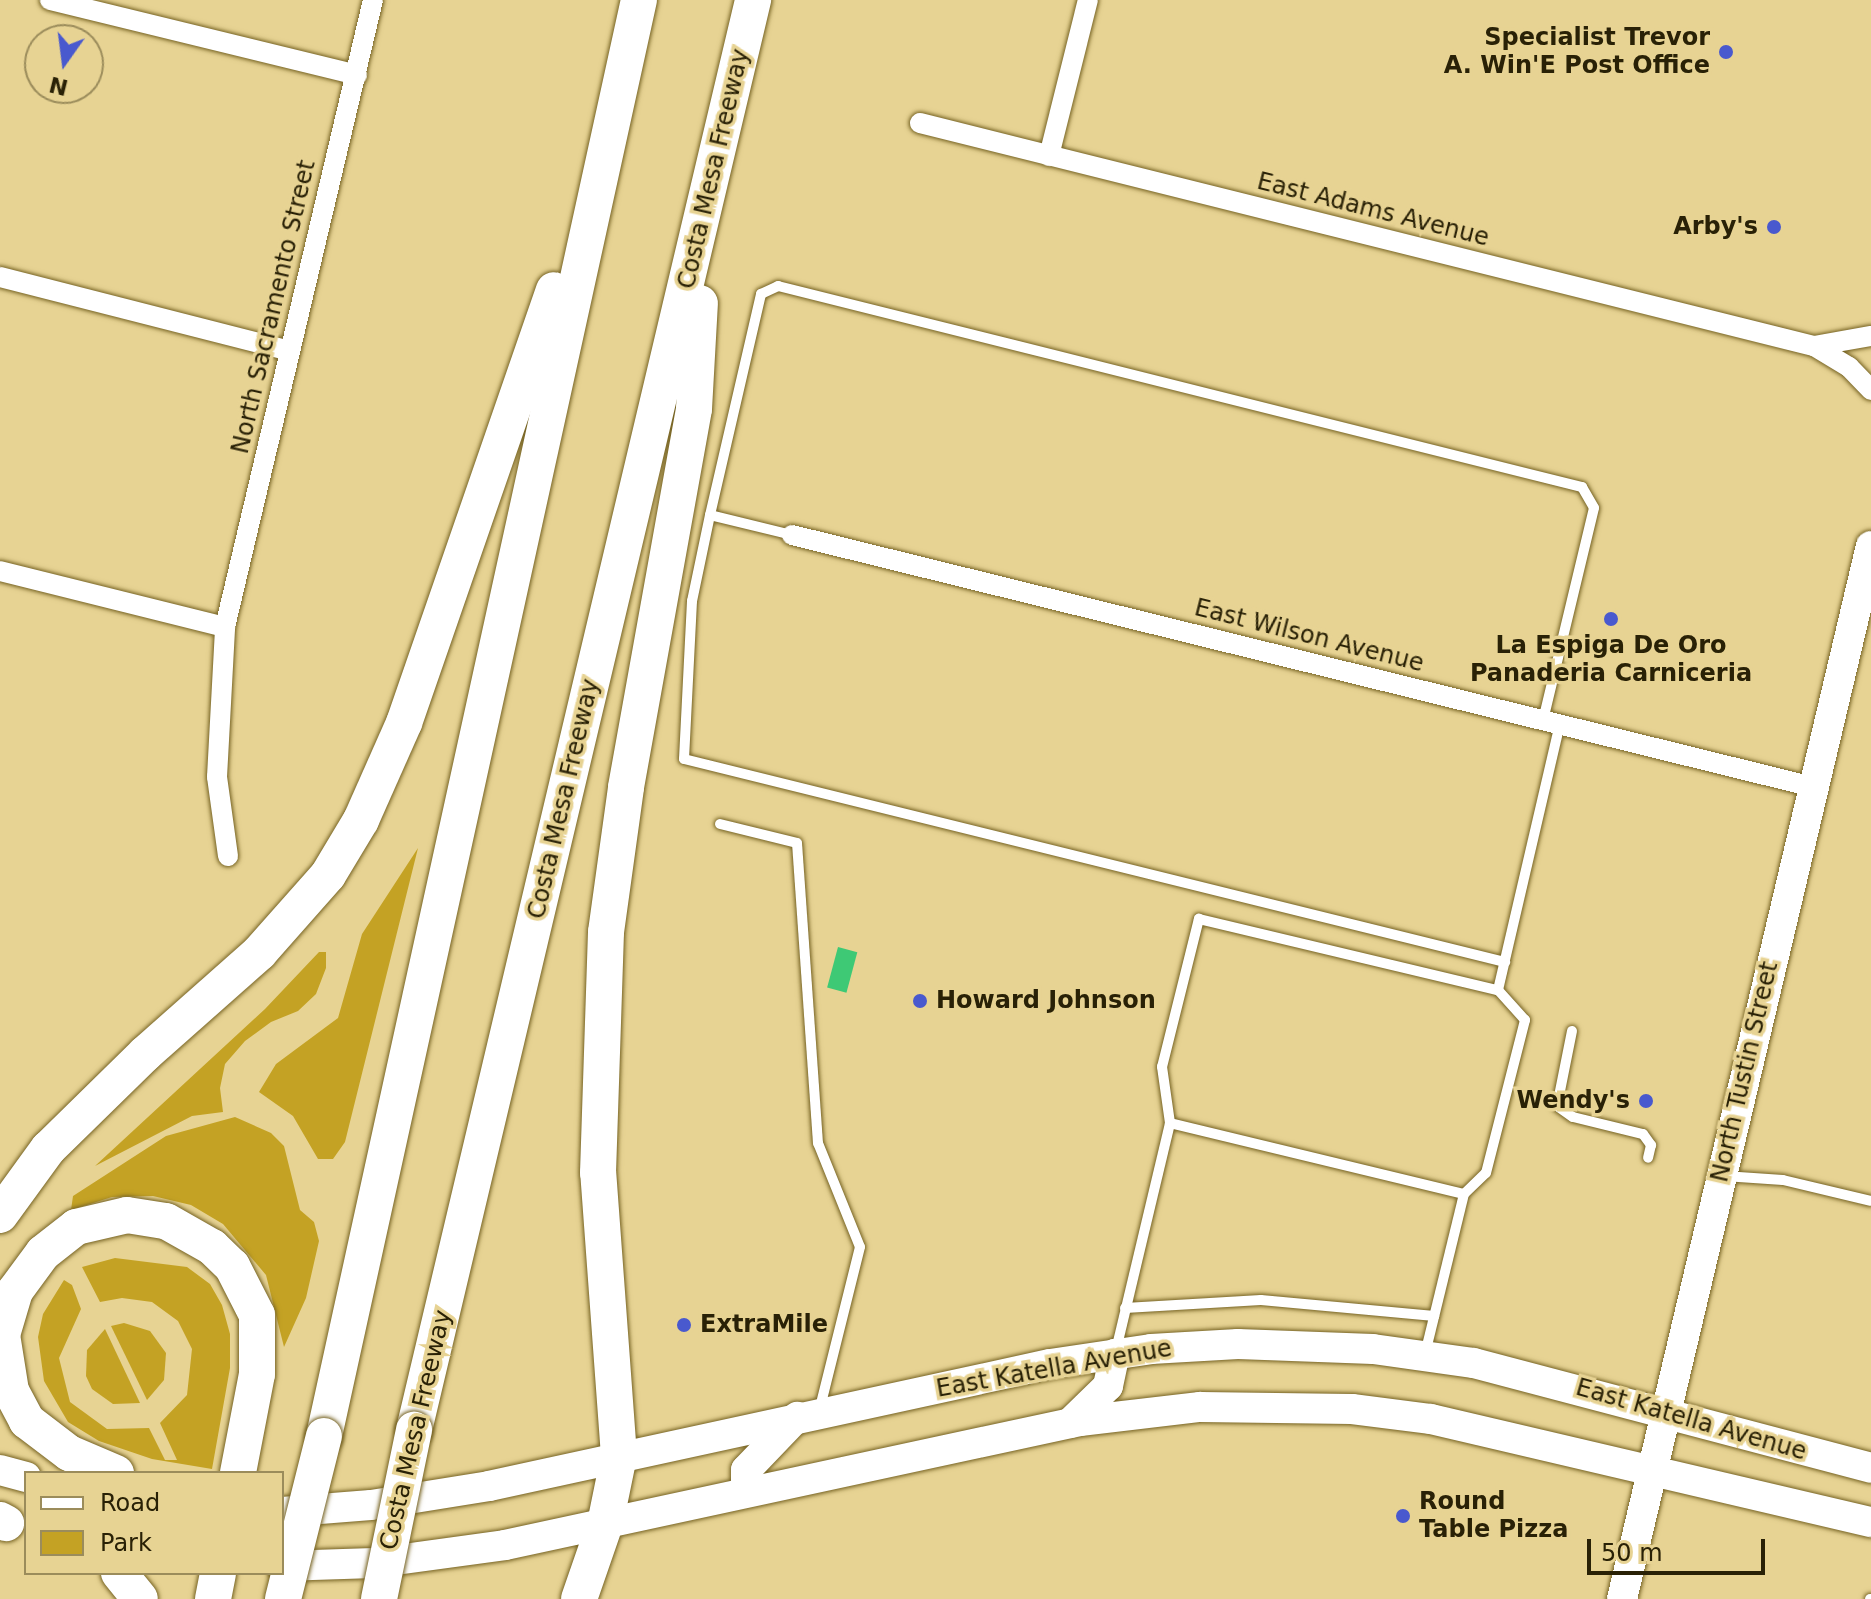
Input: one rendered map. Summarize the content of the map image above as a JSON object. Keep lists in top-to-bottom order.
{
  "streets": {
    "highway": ["Costa Mesa Freeway"],
    "main road": ["North Tustin Street", "East Katella Avenue"],
    "street": ["East Adams Avenue", "North Sacramento Street", "East Wilson Avenue"]
  },
  "crossings": [
    ["East Wilson Avenue", "North Tustin Street"],
    ["North Tustin Street", "East Katella Avenue"]
  ],
  "places": [
    "Specialist Trevor A. Win'E Post Office",
    "Arby's",
    "La Espiga De Oro Panaderia Carniceria",
    "Howard Johnson",
    "Wendy's",
    "ExtraMile",
    "Round Table Pizza"
  ],
  "legend": ["Road", "Park"],
  "scale_bar": "50 m",
  "north": "bottom"
}
